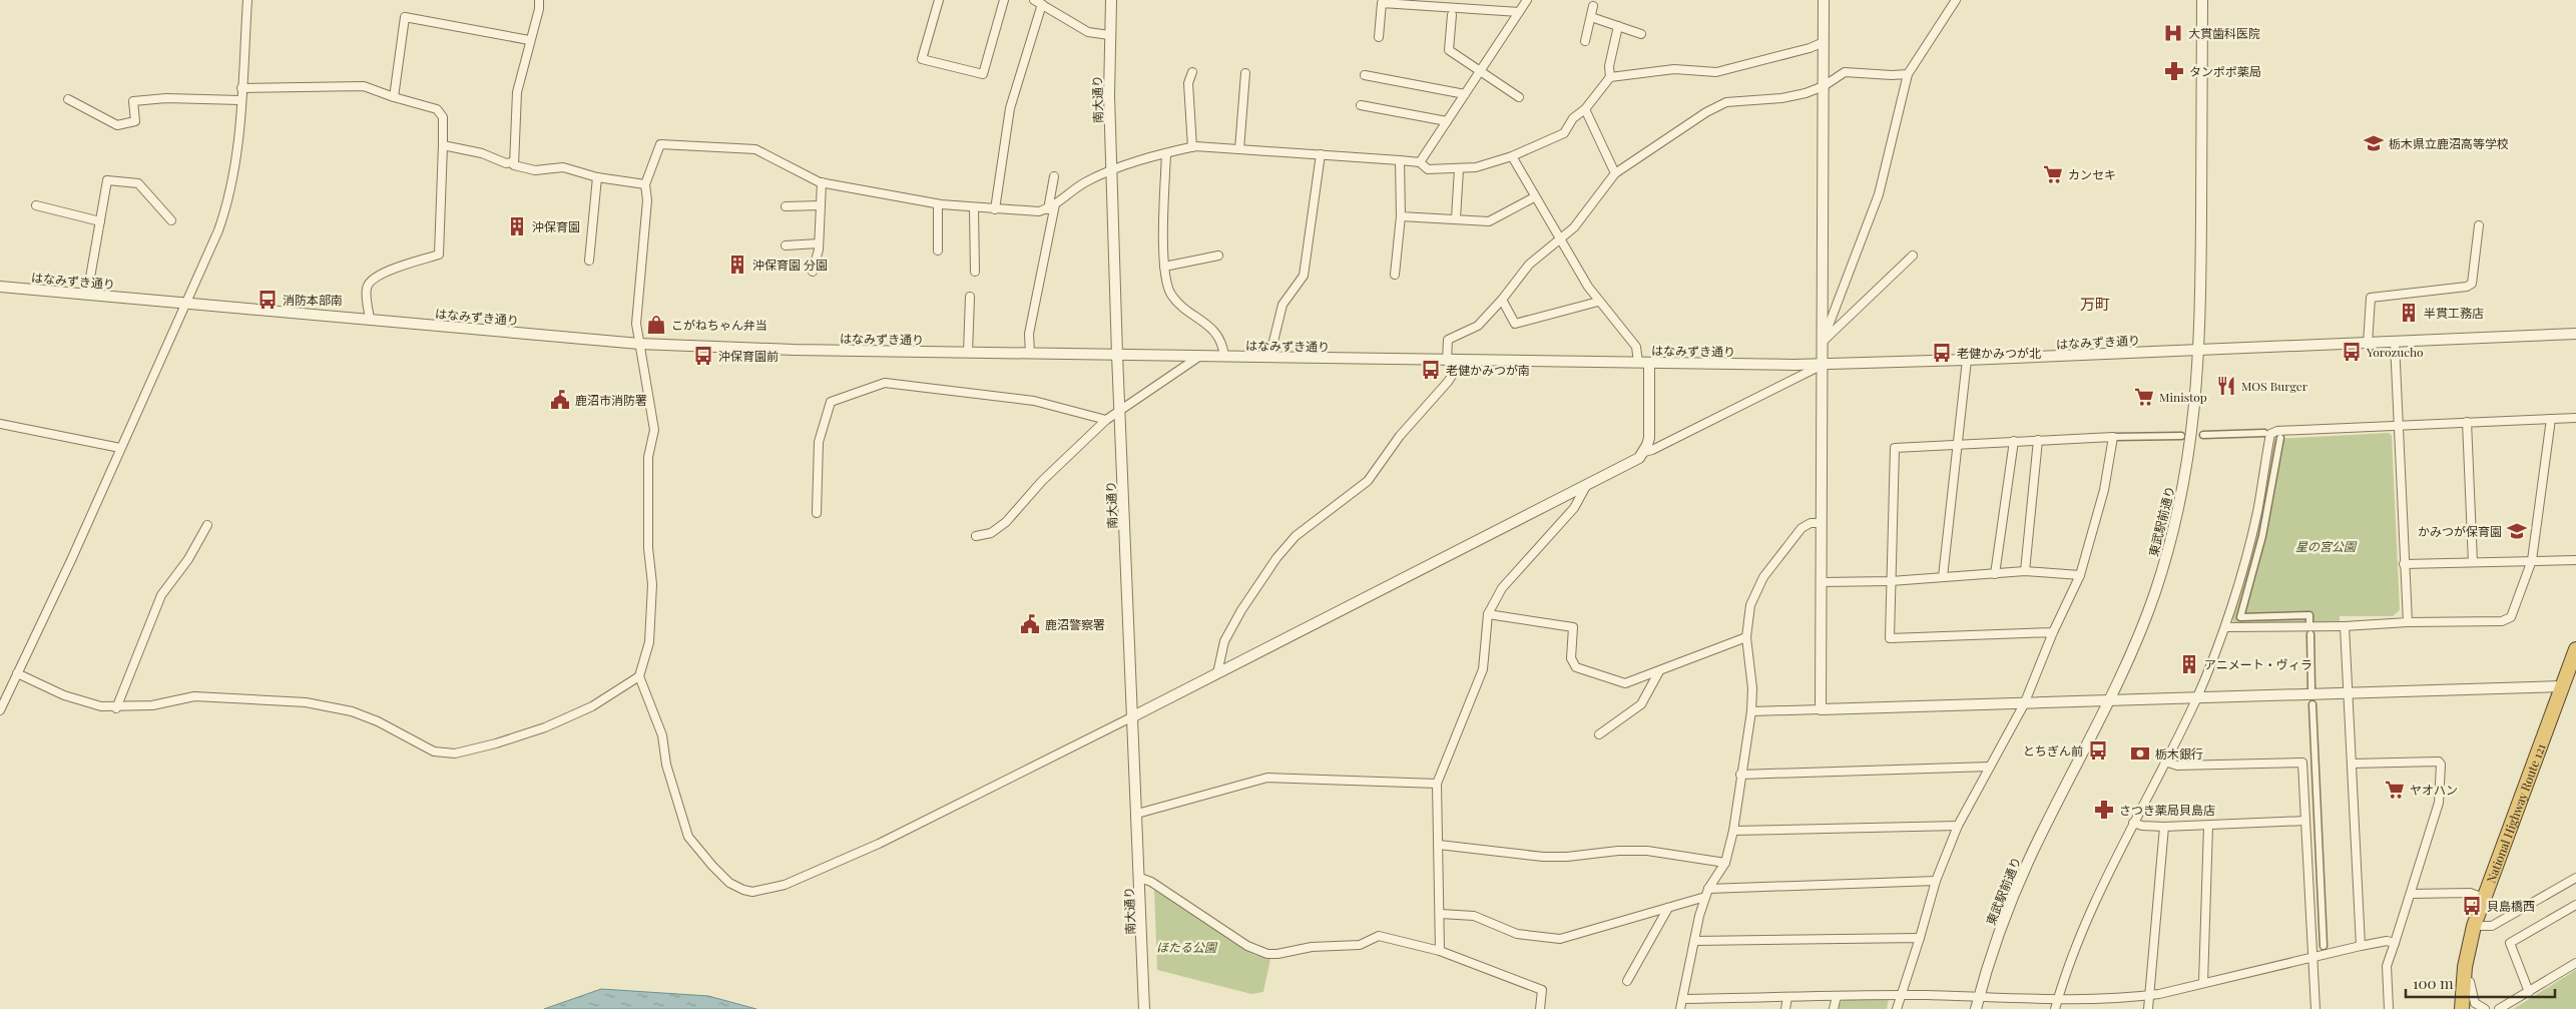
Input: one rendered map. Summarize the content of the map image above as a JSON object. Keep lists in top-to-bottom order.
{
  "streets": {
    "highway": ["National Highway Route 121"],
    "street": ["南大通り", "はなみずき通り", "東武駅前通り"]
  },
  "crossings": [
    ["南大通り", "はなみずき通り"],
    ["はなみずき通り", "東武駅前通り"]
  ],
  "districts": ["万町"],
  "parks": ["星の宮公園", "ほたる公園"],
  "places": {
    "hospital": ["大貫歯科医院"],
    "pharmacy": ["タンポポ薬局", "さつき薬局貝島店"],
    "school or university": ["栃木県立鹿沼高等学校", "かみつが保育園"],
    "supermarket": ["カンセキ", "Ministop", "ヤオハン"],
    "building": [
      "沖保育園",
      "沖保育園 分園",
      "半貫工務店",
      "アニメート・ヴィラ"
    ],
    "bus stop": [
      "消防本部南",
      "Yorozucho",
      "老健かみつが北",
      "沖保育園前",
      "老健かみつが南",
      "とちぎん前",
      "貝島橋西"
    ],
    "shop": ["こがねちゃん弁当"],
    "restaurant": ["MOS Burger"],
    "public building": ["鹿沼市消防署", "鹿沼警察署"],
    "bank": ["栃木銀行"]
  },
  "scale_bar": "100 m"
}
